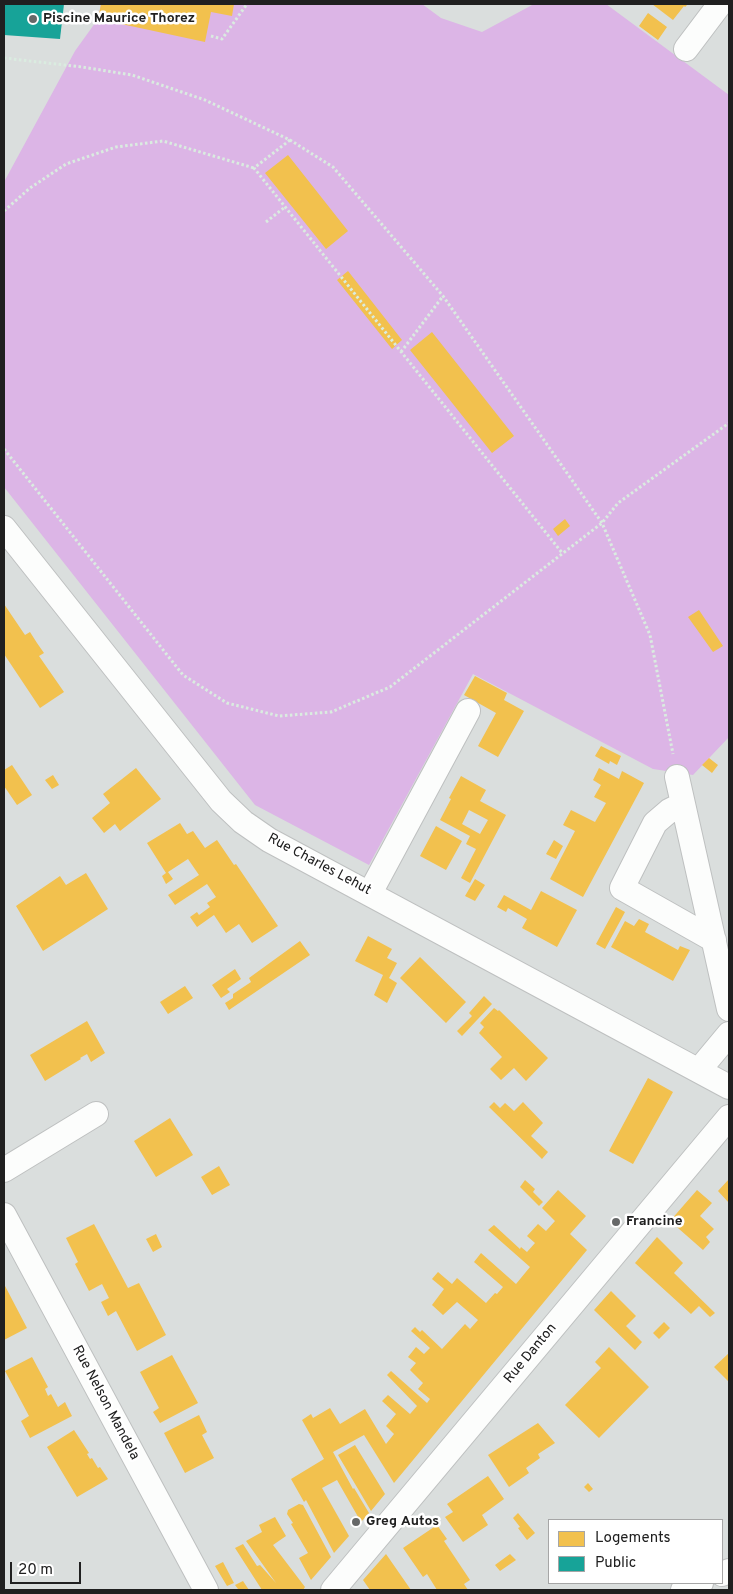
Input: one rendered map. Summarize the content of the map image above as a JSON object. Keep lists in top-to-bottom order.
{
  "streets": {
    "street": ["Rue Charles Lehut", "Rue Danton", "Rue Nelson Mandela"]
  },
  "places": ["Piscine Maurice Thorez", "Francine", "Greg Autos"],
  "legend": ["Logements", "Public"],
  "scale_bar": "20 m"
}
